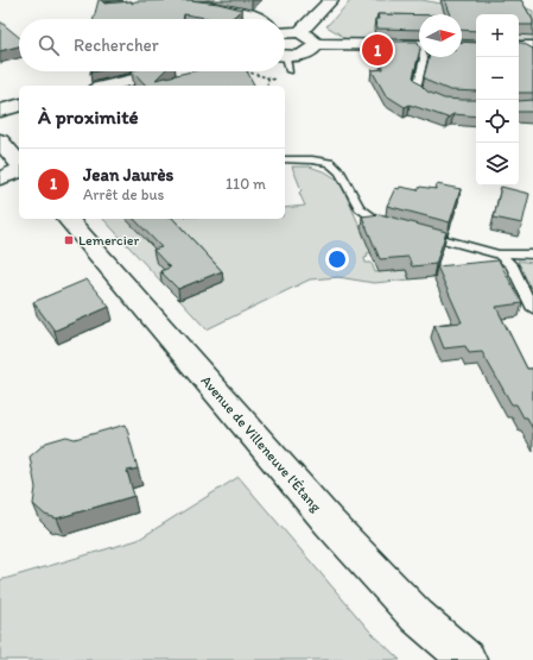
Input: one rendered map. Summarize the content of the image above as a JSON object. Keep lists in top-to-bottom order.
{
  "streets": {
    "street": ["Avenue de Villeneuve l'Étang"]
  },
  "places": {
    "transit": ["Lemercier"]
  },
  "north": "right",
  "page": {
    "map_buttons": ["+", "−"],
    "search": "Rechercher",
    "pins": "1",
    "heading": "À proximité",
    "list": [
      {
        "mark": "1",
        "name": "Jean Jaurès",
        "note": "Arrêt de bus",
        "value": "110 m"
      }
    ]
  }
}
